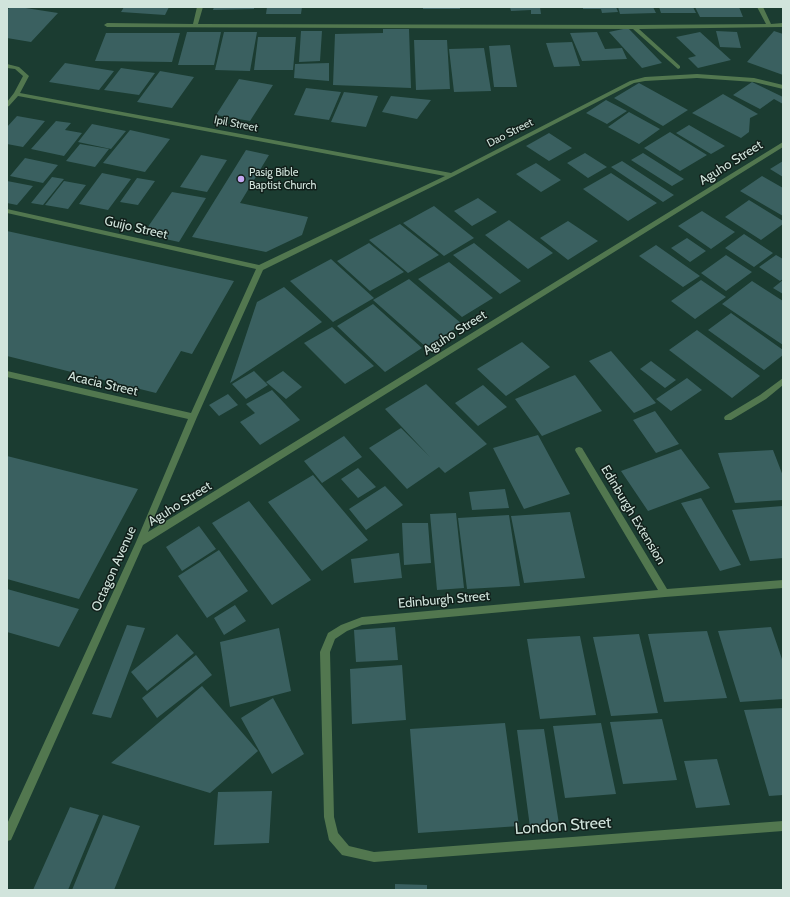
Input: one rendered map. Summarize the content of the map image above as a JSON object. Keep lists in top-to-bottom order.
{
  "streets": {
    "street": [
      "Ipil Street",
      "Dao Street",
      "Aguho Street",
      "Guijo Street",
      "Acacia Street",
      "Edinburgh Extension",
      "Octagon Avenue",
      "Edinburgh Street",
      "London Street"
    ]
  },
  "crossings": [
    ["Ipil Street", "Dao Street"],
    ["Dao Street", "Guijo Street"],
    ["Dao Street", "Octagon Avenue"],
    ["Aguho Street", "Octagon Avenue"],
    ["Guijo Street", "Octagon Avenue"],
    ["Acacia Street", "Octagon Avenue"],
    ["Edinburgh Extension", "Edinburgh Street"],
    ["Edinburgh Street", "London Street"]
  ],
  "places": ["Pasig Bible Baptist Church"]
}
